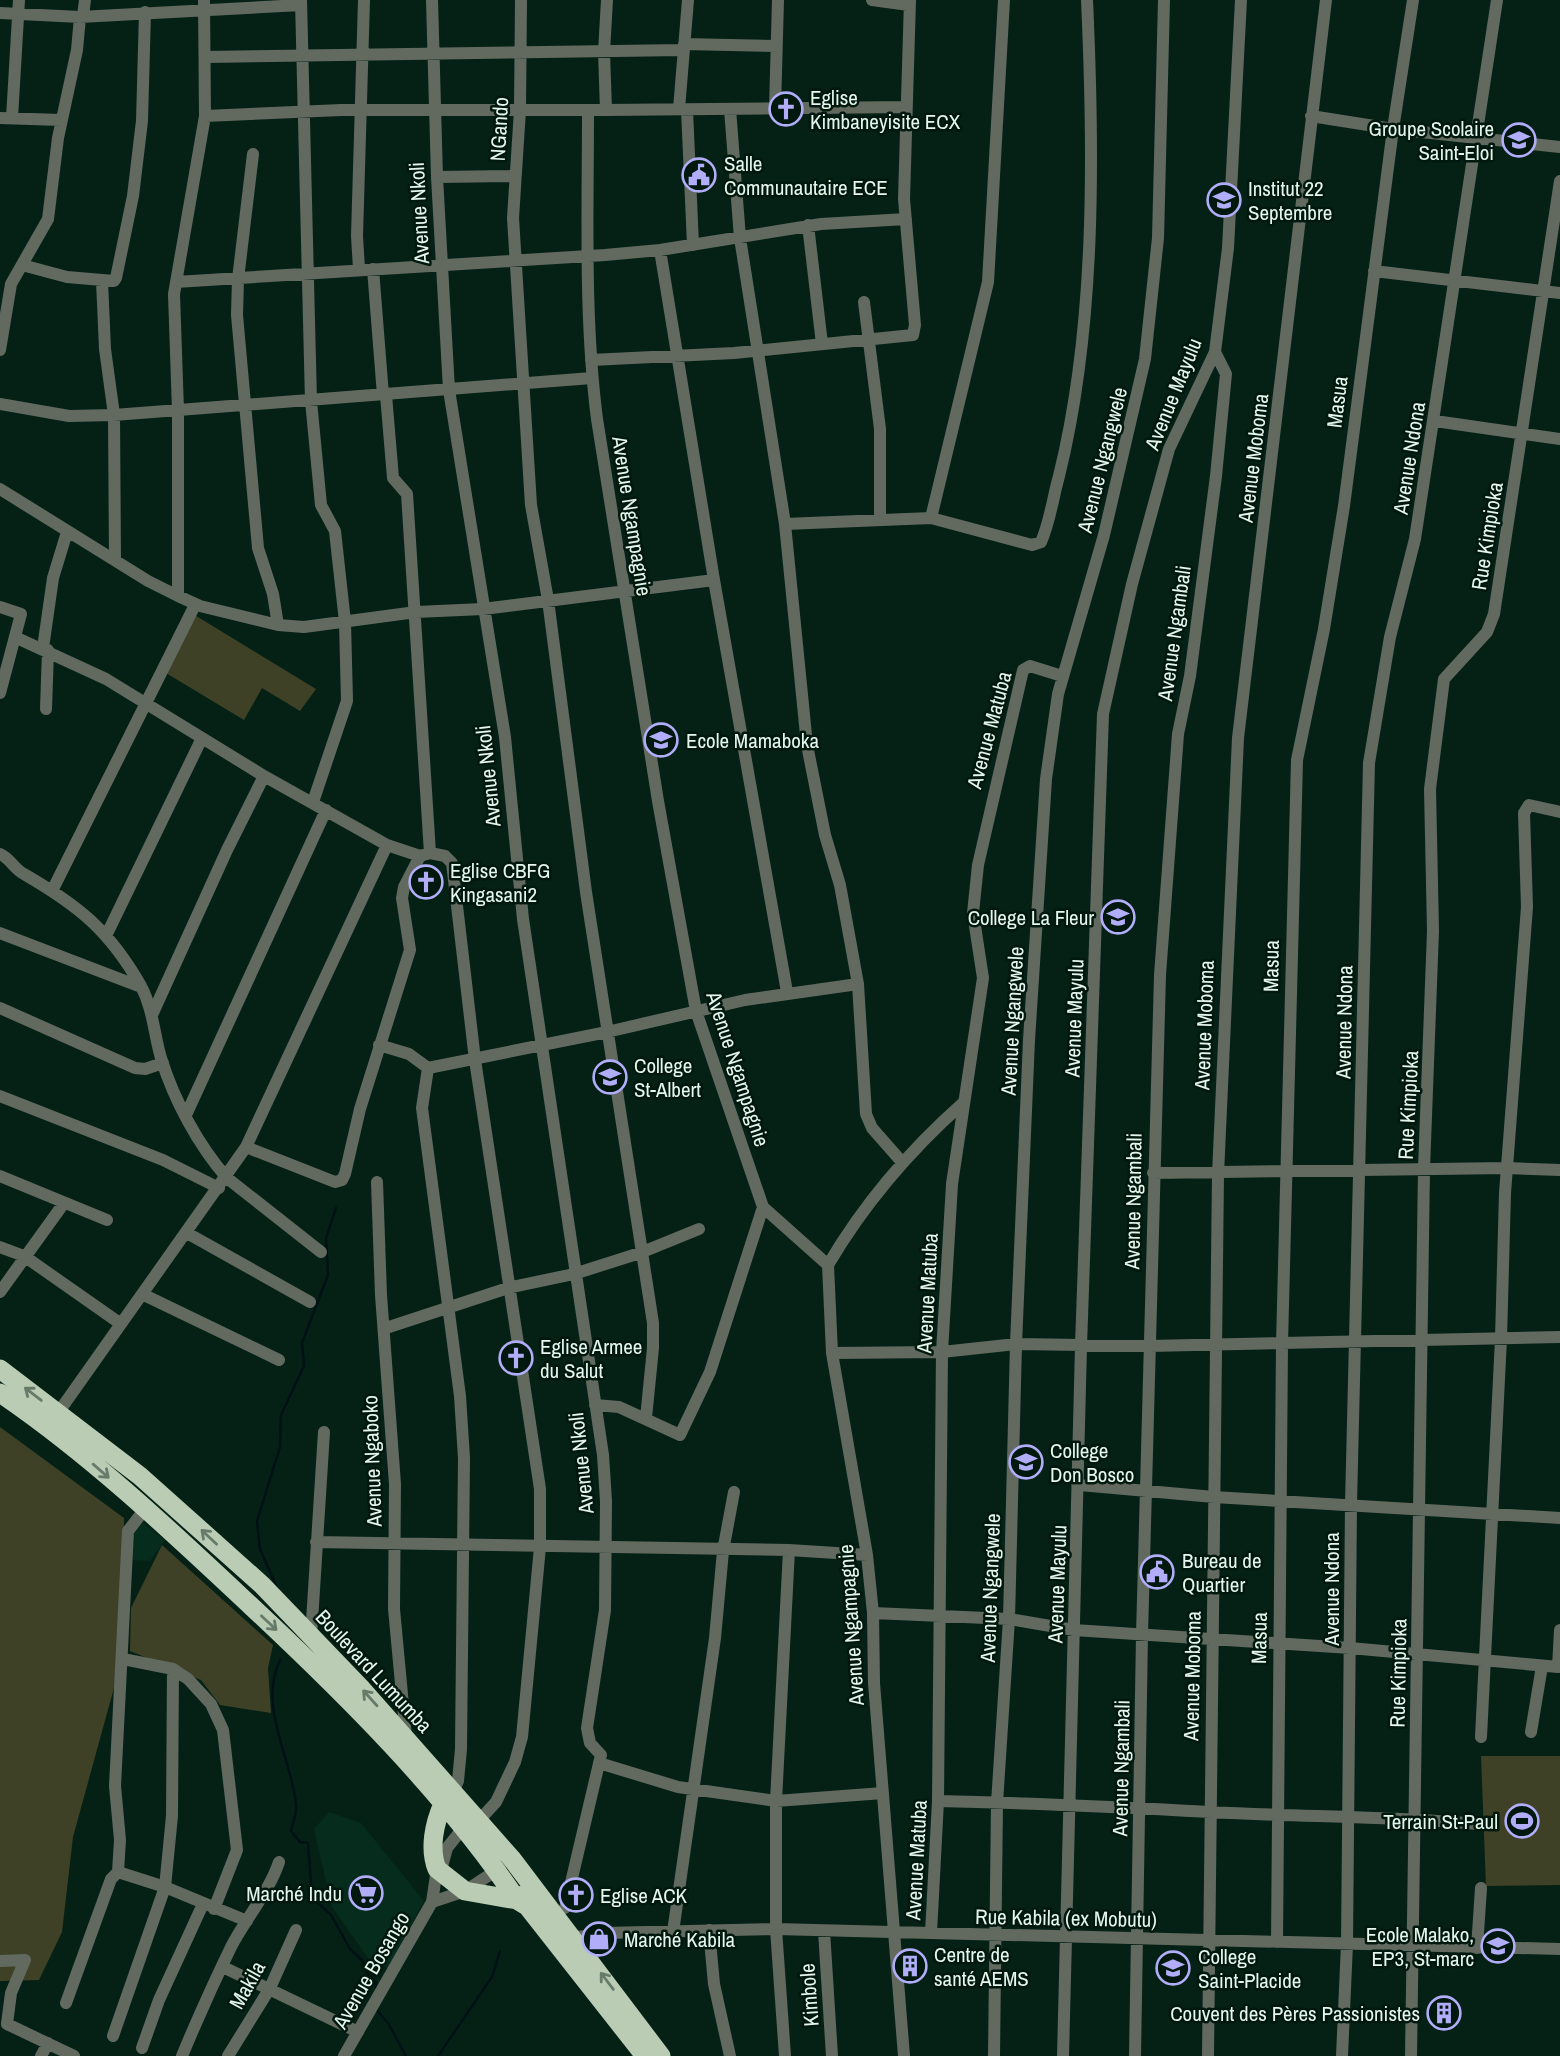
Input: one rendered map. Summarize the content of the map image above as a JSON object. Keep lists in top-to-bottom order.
{
  "streets": {
    "highway": ["Boulevard Lumumba"],
    "street": [
      "NGando",
      "Avenue Nkoli",
      "Avenue Mayulu",
      "Masua",
      "Avenue Moboma",
      "Avenue Ndona",
      "Avenue Ngangwele",
      "Avenue Ngampagnie",
      "Rue Kimpioka",
      "Avenue Ngambali",
      "Avenue Matuba",
      "Avenue Ngaboko",
      "Rue Kabila (ex Mobutu)",
      "Avenue Bosango",
      "Makila",
      "Kimbole"
    ]
  },
  "crossings": [
    ["Avenue Mayulu", "Avenue Ngambali"],
    ["Avenue Mayulu", "Rue Kabila (ex Mobutu)"],
    ["Masua", "Rue Kabila (ex Mobutu)"],
    ["Avenue Moboma", "Rue Kabila (ex Mobutu)"],
    ["Avenue Ndona", "Rue Kabila (ex Mobutu)"],
    ["Avenue Ngangwele", "Avenue Matuba"],
    ["Avenue Ngangwele", "Rue Kabila (ex Mobutu)"],
    ["Avenue Ngampagnie", "Rue Kabila (ex Mobutu)"],
    ["Rue Kimpioka", "Rue Kabila (ex Mobutu)"],
    ["Avenue Ngambali", "Rue Kabila (ex Mobutu)"],
    ["Avenue Matuba", "Rue Kabila (ex Mobutu)"],
    ["Avenue Ngaboko", "Boulevard Lumumba"],
    ["Boulevard Lumumba", "Rue Kabila (ex Mobutu)"],
    ["Rue Kabila (ex Mobutu)", "Kimbole"]
  ],
  "places": {
    "church": [
      "Eglise Kimbaneyisite ECX",
      "Eglise CBFG Kingasani2",
      "Eglise Armee du Salut",
      "Eglise ACK"
    ],
    "school or university": [
      "Groupe Scolaire Saint-Eloi",
      "Institut 22 Septembre",
      "Ecole Mamaboka",
      "College La Fleur",
      "College St-Albert",
      "College Don Bosco",
      "Ecole Malako, EP3, St-marc",
      "College Saint-Placide"
    ],
    "public building": ["Salle Communautaire ECE", "Bureau de Quartier"],
    "sports": ["Terrain St-Paul"],
    "supermarket": ["Marché Indu"],
    "shop": ["Marché Kabila"],
    "building": ["Centre de santé AEMS", "Couvent des Pères Passionistes"]
  }
}
